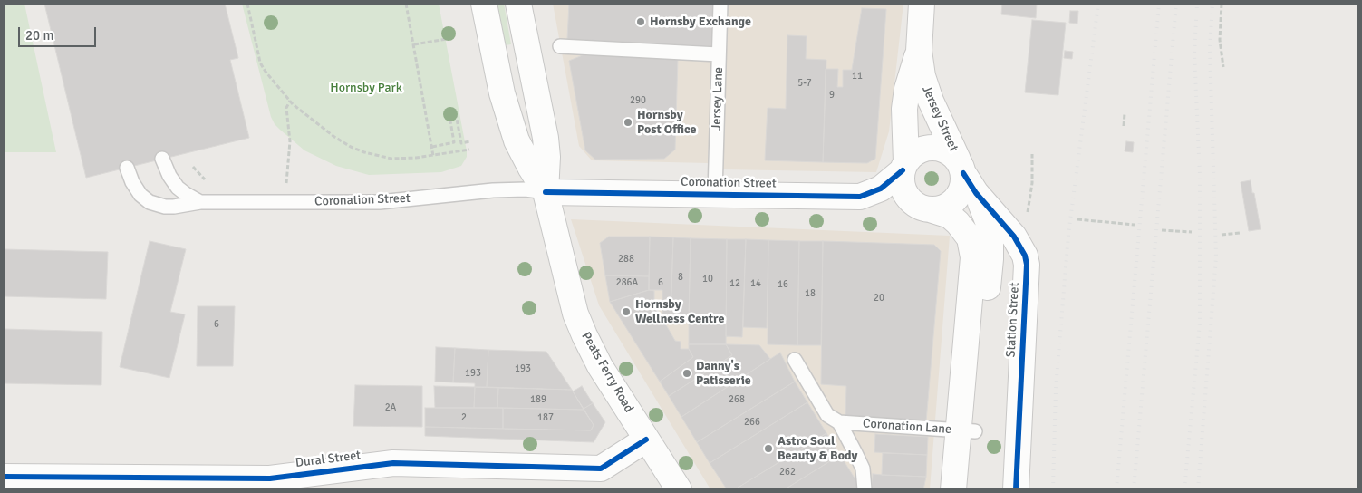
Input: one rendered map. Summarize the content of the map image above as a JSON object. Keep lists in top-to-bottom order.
{
  "streets": {
    "street": [
      "Jersey Street",
      "Coronation Street",
      "Station Street",
      "Peats Ferry Road",
      "Dural Street"
    ],
    "lane": ["Jersey Lane", "Coronation Lane"]
  },
  "crossings": [
    ["Jersey Lane", "Coronation Street"],
    ["Jersey Street", "Coronation Street"],
    ["Jersey Street", "Station Street"],
    ["Coronation Street", "Station Street"],
    ["Coronation Street", "Peats Ferry Road"],
    ["Station Street", "Coronation Lane"],
    ["Peats Ferry Road", "Dural Street"]
  ],
  "parks": ["Hornsby Park"],
  "places": [
    "Hornsby Exchange",
    "Hornsby Post Office",
    "Hornsby Wellness Centre",
    "Danny's Patisserie",
    "Astro Soul Beauty & Body"
  ],
  "house_numbers": [
    "11",
    "5-7",
    "9",
    "290",
    "288",
    "8",
    "10",
    "286A",
    "6",
    "12",
    "14",
    "16",
    "18",
    "20",
    "6",
    "193",
    "193",
    "189",
    "268",
    "2A",
    "2",
    "187",
    "266",
    "262"
  ],
  "scale_bar": "20 m"
}
